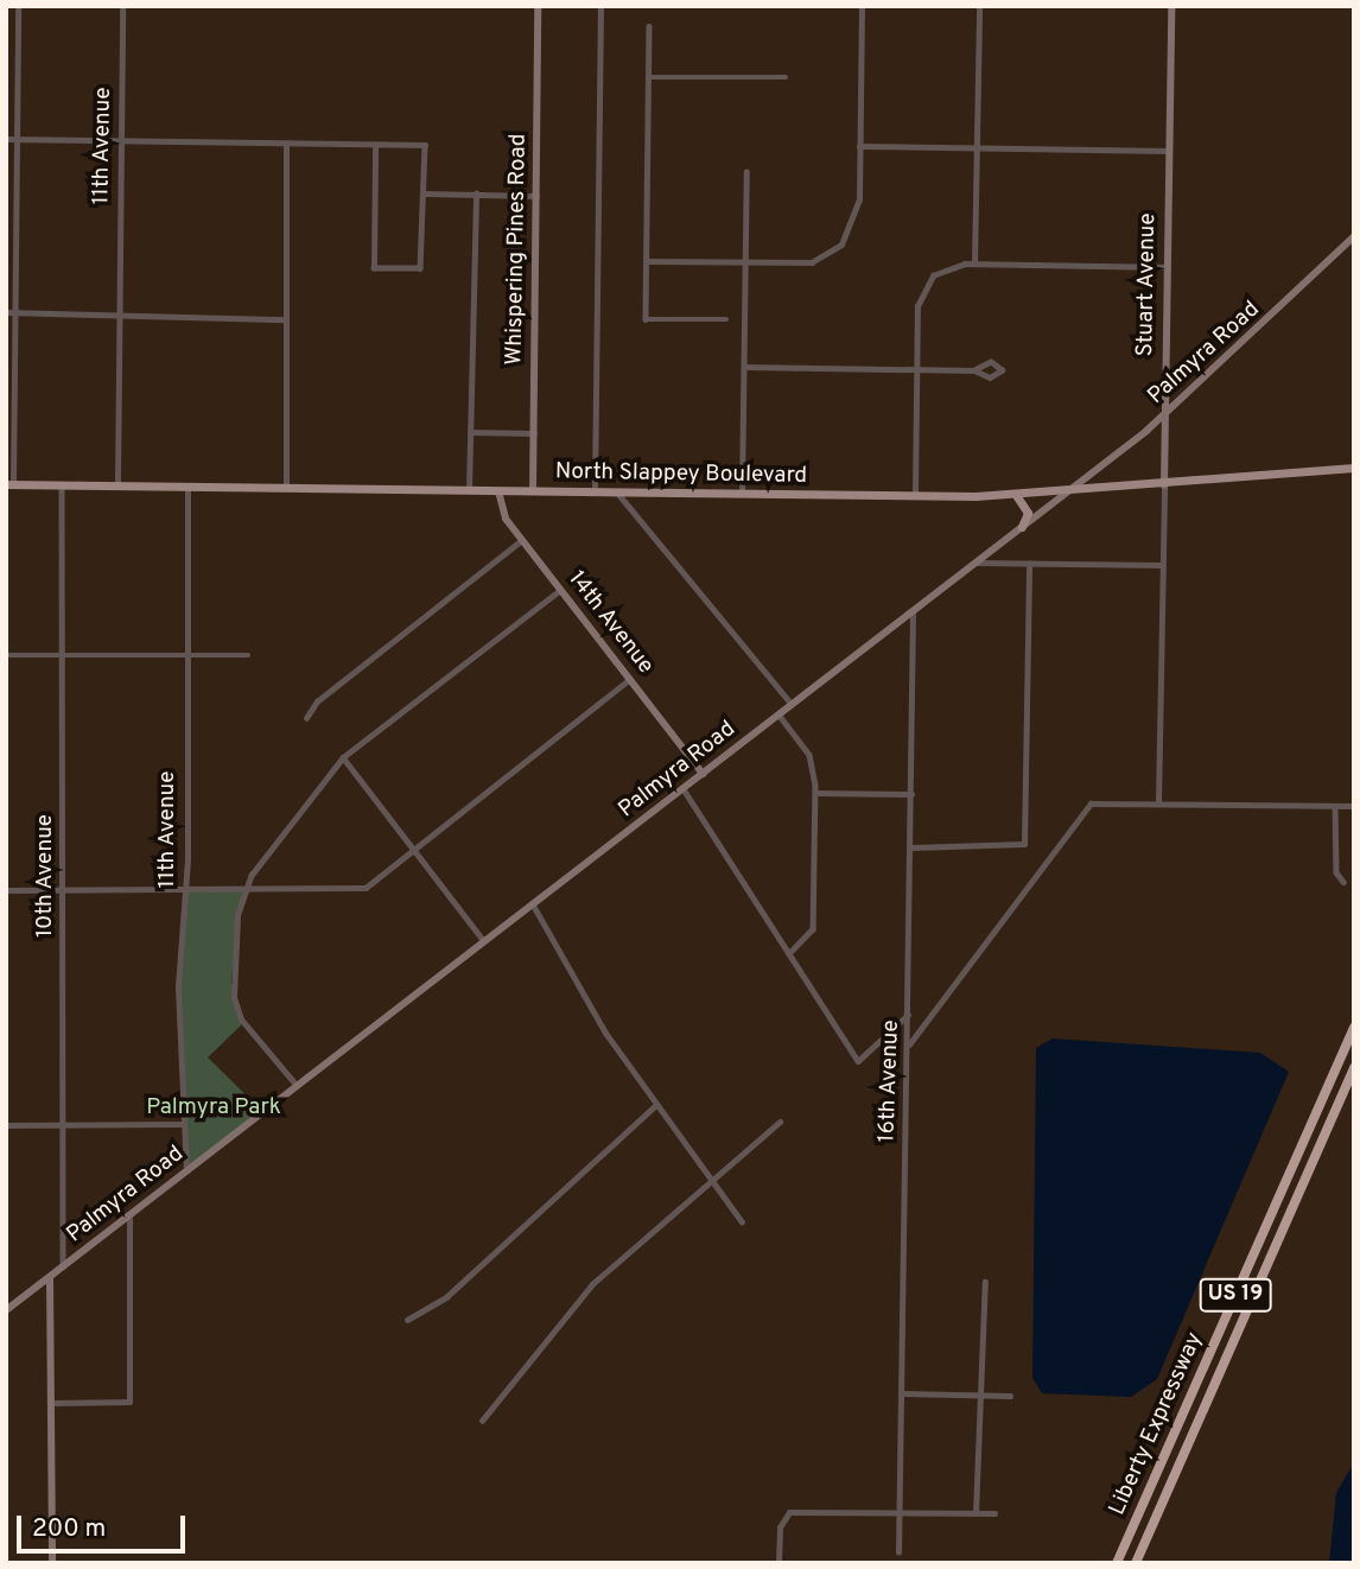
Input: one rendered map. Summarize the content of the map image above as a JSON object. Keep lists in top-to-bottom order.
{
  "streets": {
    "highway": ["US 19", "Liberty Expressway"],
    "main road": [
      "Whispering Pines Road",
      "Stuart Avenue",
      "Palmyra Road",
      "North Slappey Boulevard",
      "14th Avenue"
    ],
    "street": ["11th Avenue", "10th Avenue", "16th Avenue"]
  },
  "crossings": [
    ["11th Avenue", "Palmyra Road"],
    ["11th Avenue", "North Slappey Boulevard"],
    ["Whispering Pines Road", "North Slappey Boulevard"],
    ["Stuart Avenue", "Palmyra Road"],
    ["Stuart Avenue", "North Slappey Boulevard"],
    ["Palmyra Road", "North Slappey Boulevard"],
    ["Palmyra Road", "14th Avenue"],
    ["Palmyra Road", "10th Avenue"],
    ["Palmyra Road", "16th Avenue"],
    ["North Slappey Boulevard", "14th Avenue"],
    ["North Slappey Boulevard", "10th Avenue"]
  ],
  "parks": ["Palmyra Park"],
  "scale_bar": "200 m"
}
